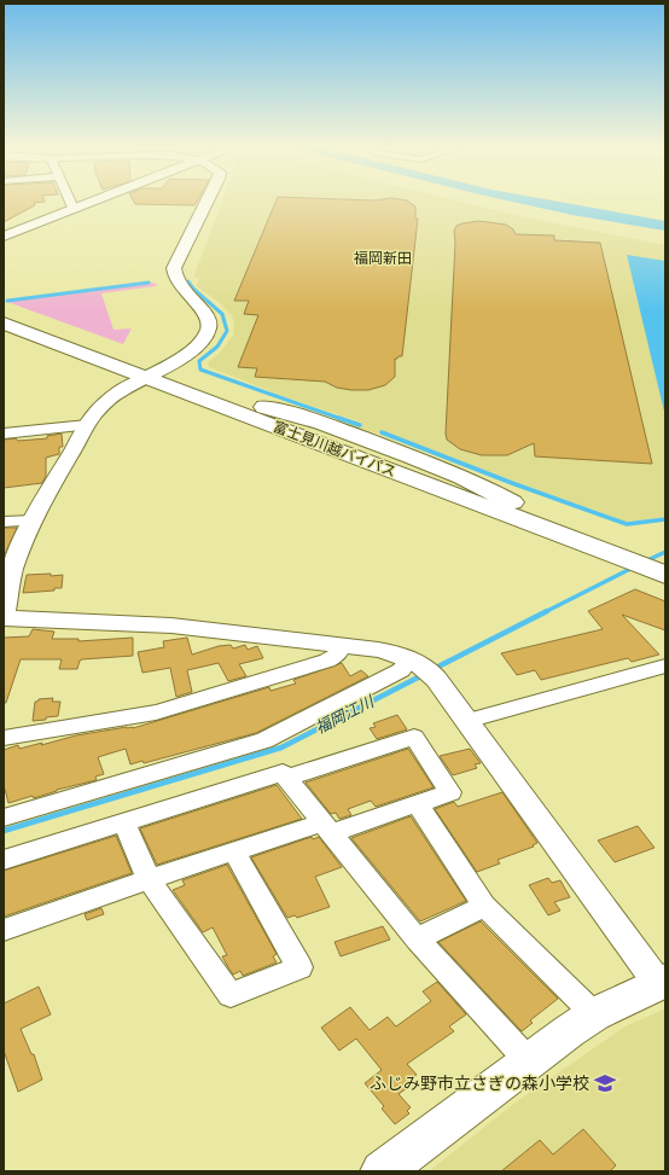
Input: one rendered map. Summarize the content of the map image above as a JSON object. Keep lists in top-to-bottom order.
{
  "streets": {
    "highway": ["富士見川越バイパス"]
  },
  "districts": ["福岡新田"],
  "water": ["福岡江川"],
  "places": {
    "school or university": ["ふじみ野市立さぎの森小学校"]
  }
}
